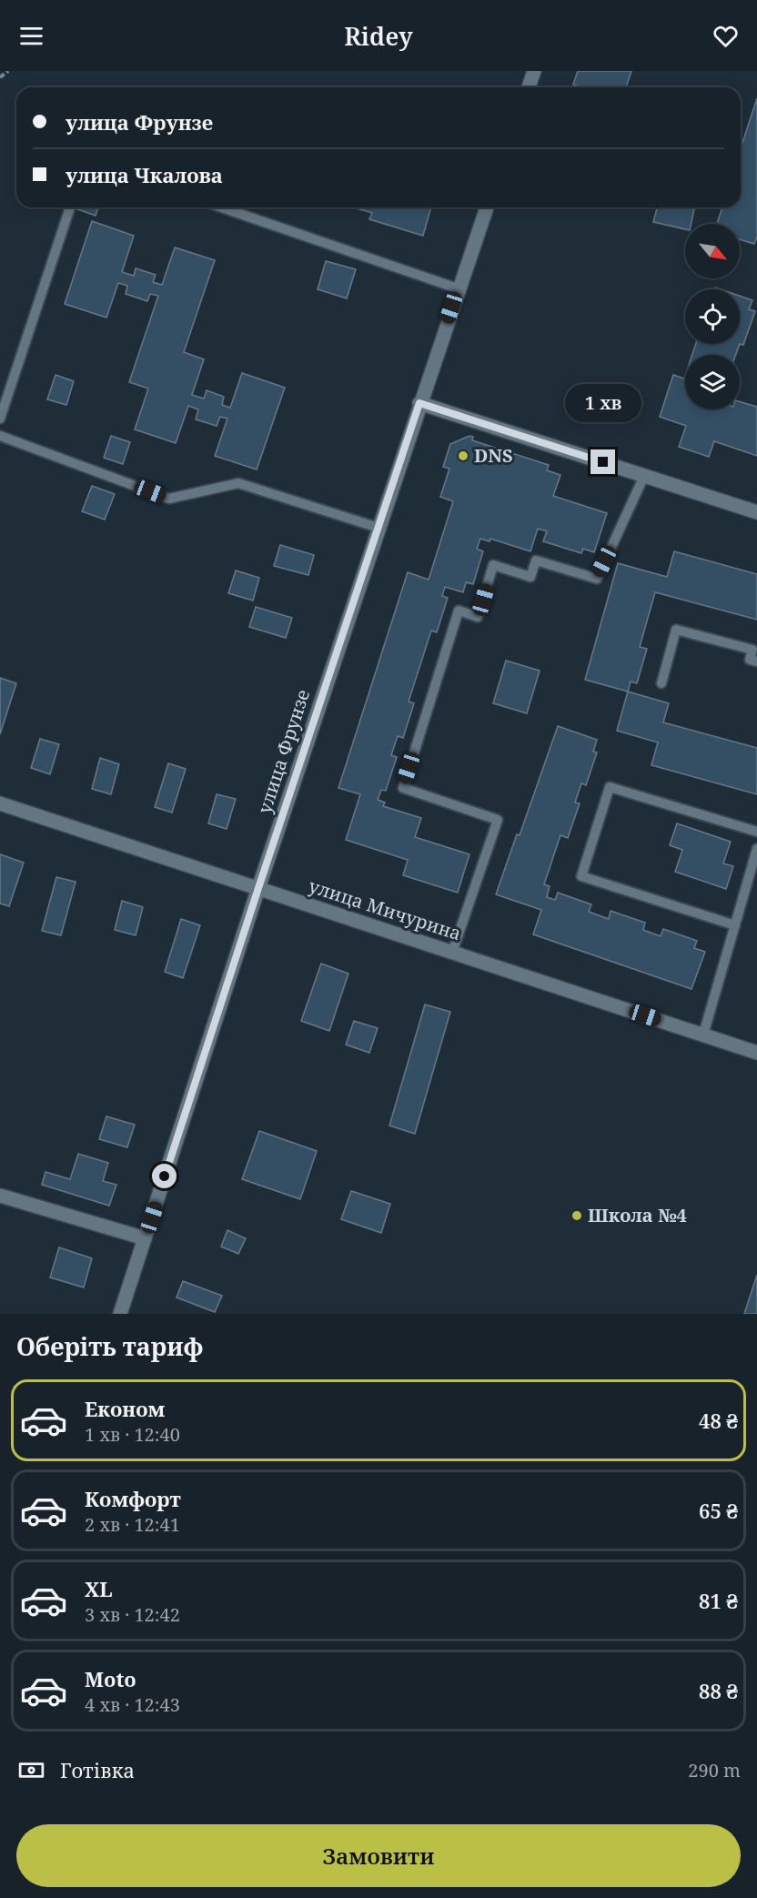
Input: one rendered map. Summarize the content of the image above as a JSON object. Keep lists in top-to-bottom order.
{
  "streets": {
    "street": ["улица Фрунзе", "улица Мичурина"]
  },
  "crossings": [
    ["улица Фрунзе", "улица Мичурина"]
  ],
  "places": ["DNS", "Школа №4"],
  "north": "bottom right",
  "page": {
    "header": "Ridey",
    "banner": ["улица Фрунзе", "улица Чкалова"],
    "bubble": "1 хв",
    "heading": "Оберіть тариф",
    "list": [
      {
        "name": "Економ",
        "note": "1 хв · 12:40",
        "value": "48 ₴"
      },
      {
        "name": "Комфорт",
        "note": "2 хв · 12:41",
        "value": "65 ₴"
      },
      {
        "name": "XL",
        "note": "3 хв · 12:42",
        "value": "81 ₴"
      },
      {
        "name": "Moto",
        "note": "4 хв · 12:43",
        "value": "88 ₴"
      }
    ],
    "pay": ["Готівка", "290 m"],
    "buttons": "Замовити"
  }
}
